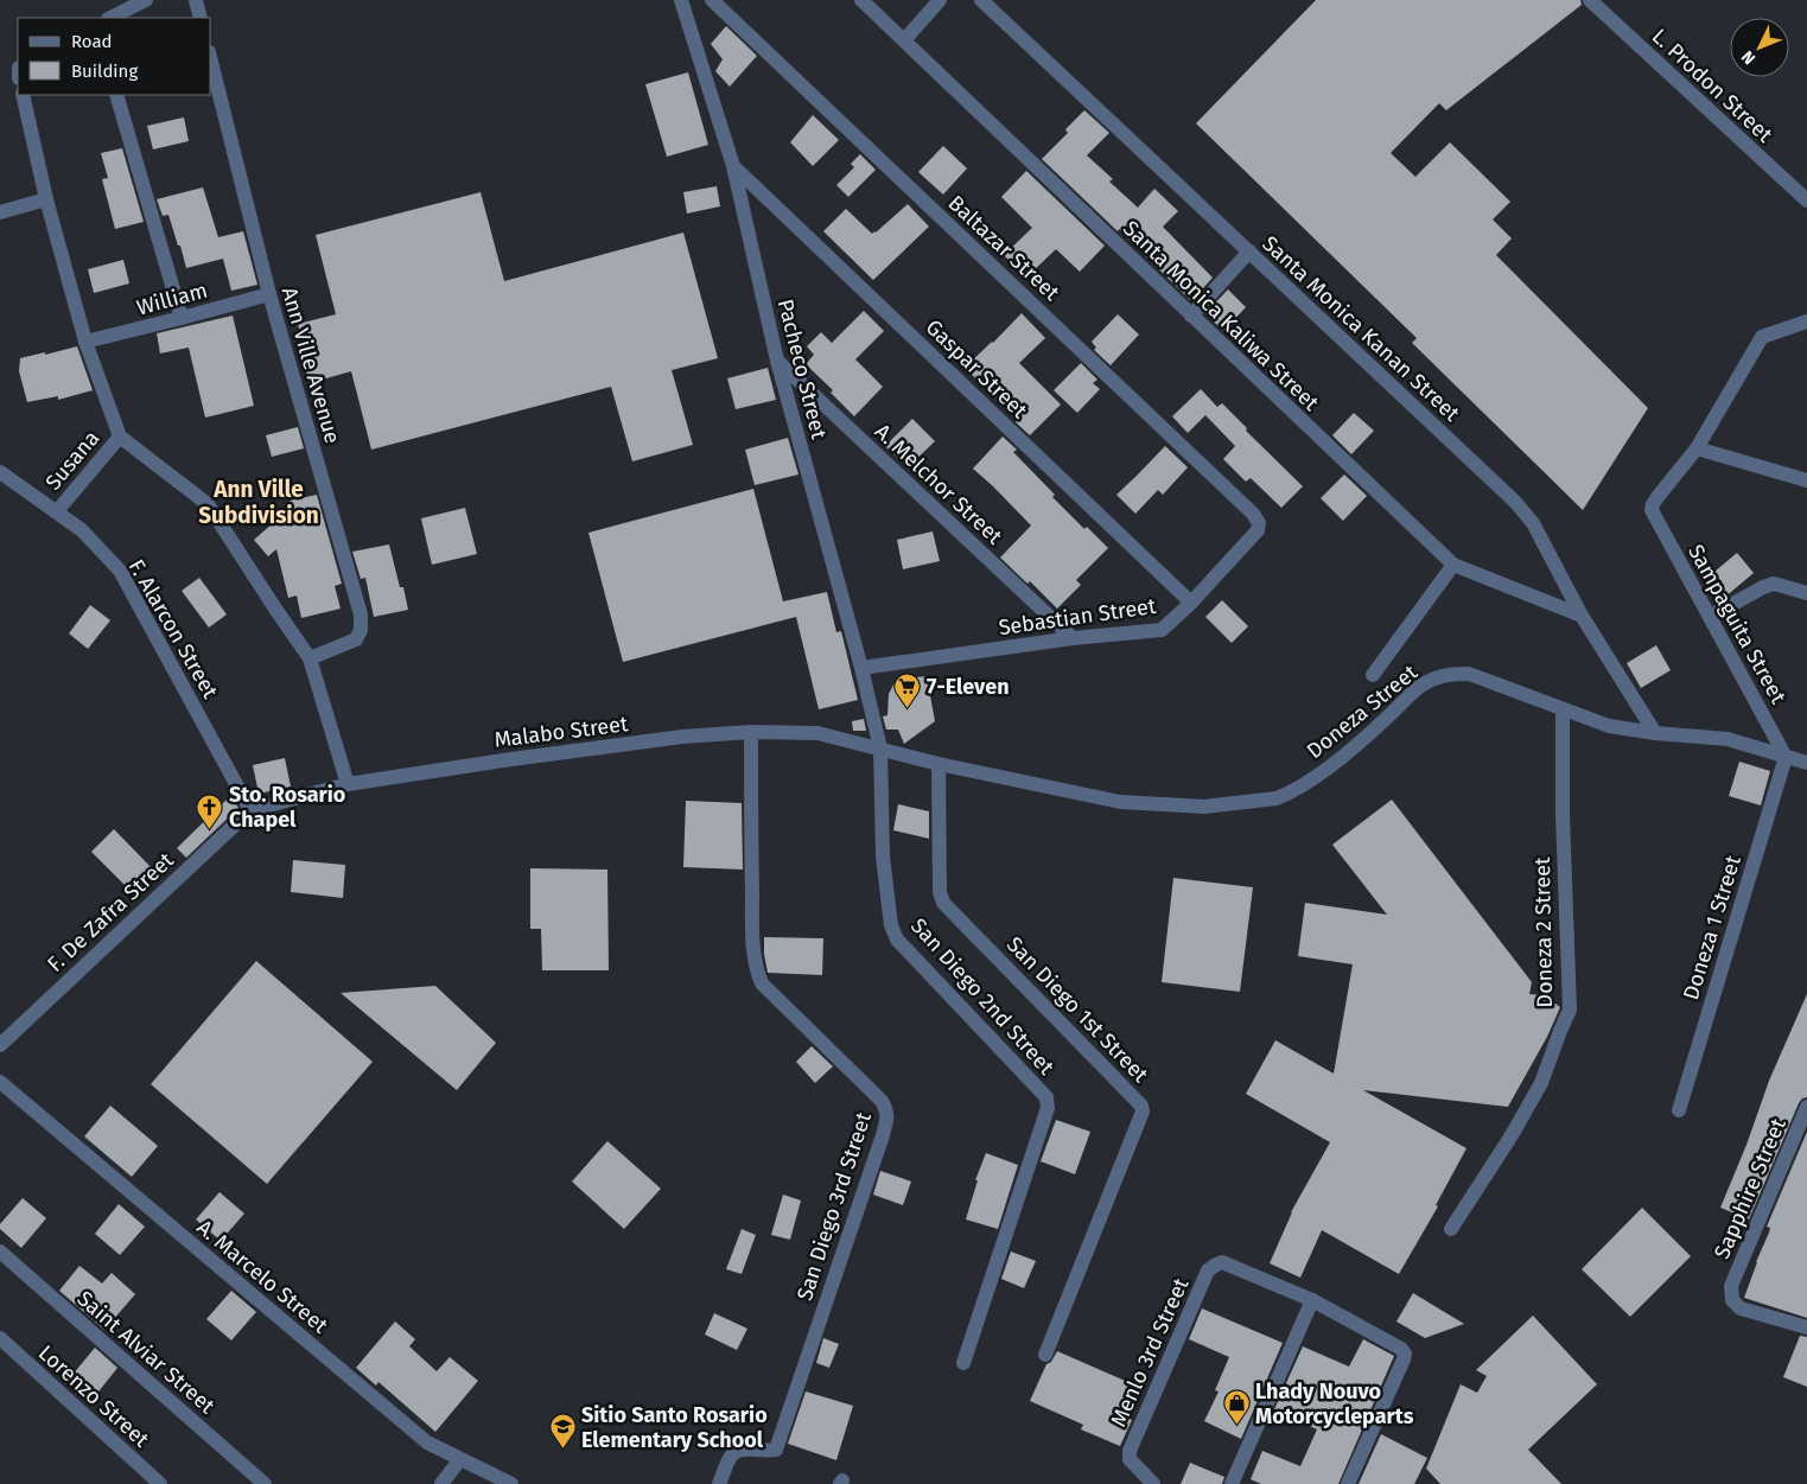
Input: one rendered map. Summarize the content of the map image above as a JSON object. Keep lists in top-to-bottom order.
{
  "streets": {
    "street": [
      "L. Prodon Street",
      "Baltazar Street",
      "William",
      "Santa Monica Kaliwa Street",
      "Santa Monica Kanan Street",
      "Ann Ville Avenue",
      "Pacheco Street",
      "Gaspar Street",
      "Susana",
      "A. Melchor Street",
      "Sebastian Street",
      "Sampaguita Street",
      "F. Alarcon Street",
      "Doneza Street",
      "Malabo Street",
      "F. De Zafra Street",
      "Doneza 1 Street",
      "Doneza 2 Street",
      "San Diego 2nd Street",
      "San Diego 1st Street",
      "Sapphire Street",
      "San Diego 3rd Street",
      "A. Marcelo Street",
      "Saint Alviar Street",
      "Menlo 3rd Street",
      "Lorenzo Street"
    ]
  },
  "crossings": [
    ["Baltazar Street", "Sebastian Street"],
    ["William", "Ann Ville Avenue"],
    ["Santa Monica Kaliwa Street", "Santa Monica Kanan Street"],
    ["Santa Monica Kanan Street", "Doneza Street"],
    ["Pacheco Street", "Gaspar Street"],
    ["Pacheco Street", "A. Melchor Street"],
    ["Pacheco Street", "Sebastian Street"],
    ["Pacheco Street", "Doneza Street"],
    ["Pacheco Street", "Malabo Street"],
    ["Pacheco Street", "San Diego 2nd Street"],
    ["Gaspar Street", "Sebastian Street"],
    ["Susana", "F. Alarcon Street"],
    ["A. Melchor Street", "Sebastian Street"],
    ["Sampaguita Street", "Doneza Street"],
    ["Sampaguita Street", "Doneza 1 Street"],
    ["F. Alarcon Street", "Malabo Street"],
    ["F. Alarcon Street", "F. De Zafra Street"],
    ["Doneza Street", "Malabo Street"],
    ["Doneza Street", "Doneza 1 Street"],
    ["Doneza Street", "Doneza 2 Street"],
    ["Doneza Street", "San Diego 2nd Street"],
    ["Doneza Street", "San Diego 1st Street"],
    ["Malabo Street", "F. De Zafra Street"],
    ["Malabo Street", "San Diego 2nd Street"],
    ["Malabo Street", "San Diego 3rd Street"]
  ],
  "districts": ["Ann Ville Subdivision"],
  "places": {
    "supermarket": ["7-Eleven"],
    "church": ["Sto. Rosario Chapel"],
    "shop": ["Lhady Nouvo Motorcycleparts"],
    "school or university": ["Sitio Santo Rosario Elementary School"]
  },
  "legend": ["Road", "Building"],
  "north": "bottom left"
}
